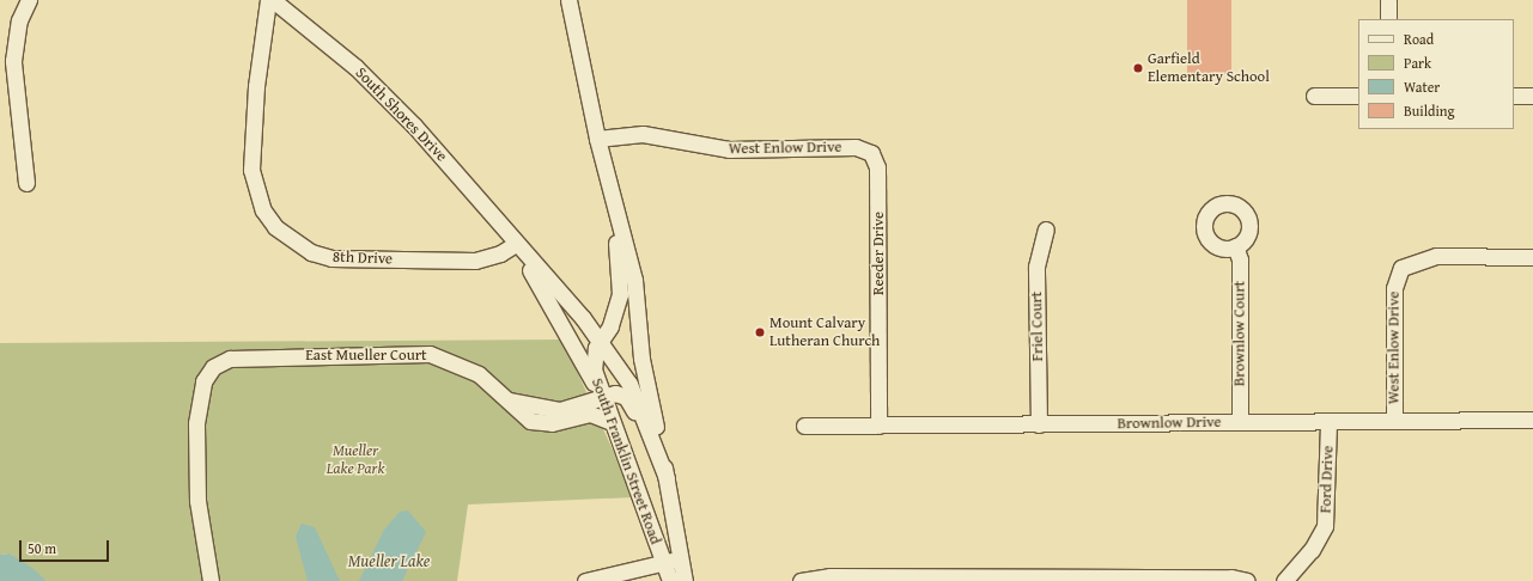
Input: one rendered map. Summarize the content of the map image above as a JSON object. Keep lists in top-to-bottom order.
{
  "streets": {
    "street": [
      "South Shores Drive",
      "West Enlow Drive",
      "Reeder Drive",
      "8th Drive",
      "Friel Court",
      "Brownlow Court",
      "East Mueller Court",
      "Brownlow Drive",
      "South Franklin Street Road",
      "Ford Drive"
    ]
  },
  "crossings": [
    ["South Shores Drive", "8th Drive"],
    ["South Shores Drive", "East Mueller Court"],
    ["South Shores Drive", "South Franklin Street Road"],
    ["West Enlow Drive", "Reeder Drive"],
    ["West Enlow Drive", "Brownlow Drive"],
    ["West Enlow Drive", "South Franklin Street Road"],
    ["Reeder Drive", "Brownlow Drive"],
    ["Friel Court", "Brownlow Drive"],
    ["Brownlow Court", "Brownlow Drive"],
    ["East Mueller Court", "South Franklin Street Road"],
    ["Brownlow Drive", "Ford Drive"]
  ],
  "water": ["Mueller Lake"],
  "parks": ["Mueller Lake Park"],
  "places": ["Garfield Elementary School", "Mount Calvary Lutheran Church"],
  "legend": [
    "Road",
    "Park",
    "Water",
    "Building"
  ],
  "scale_bar": "50 m"
}
